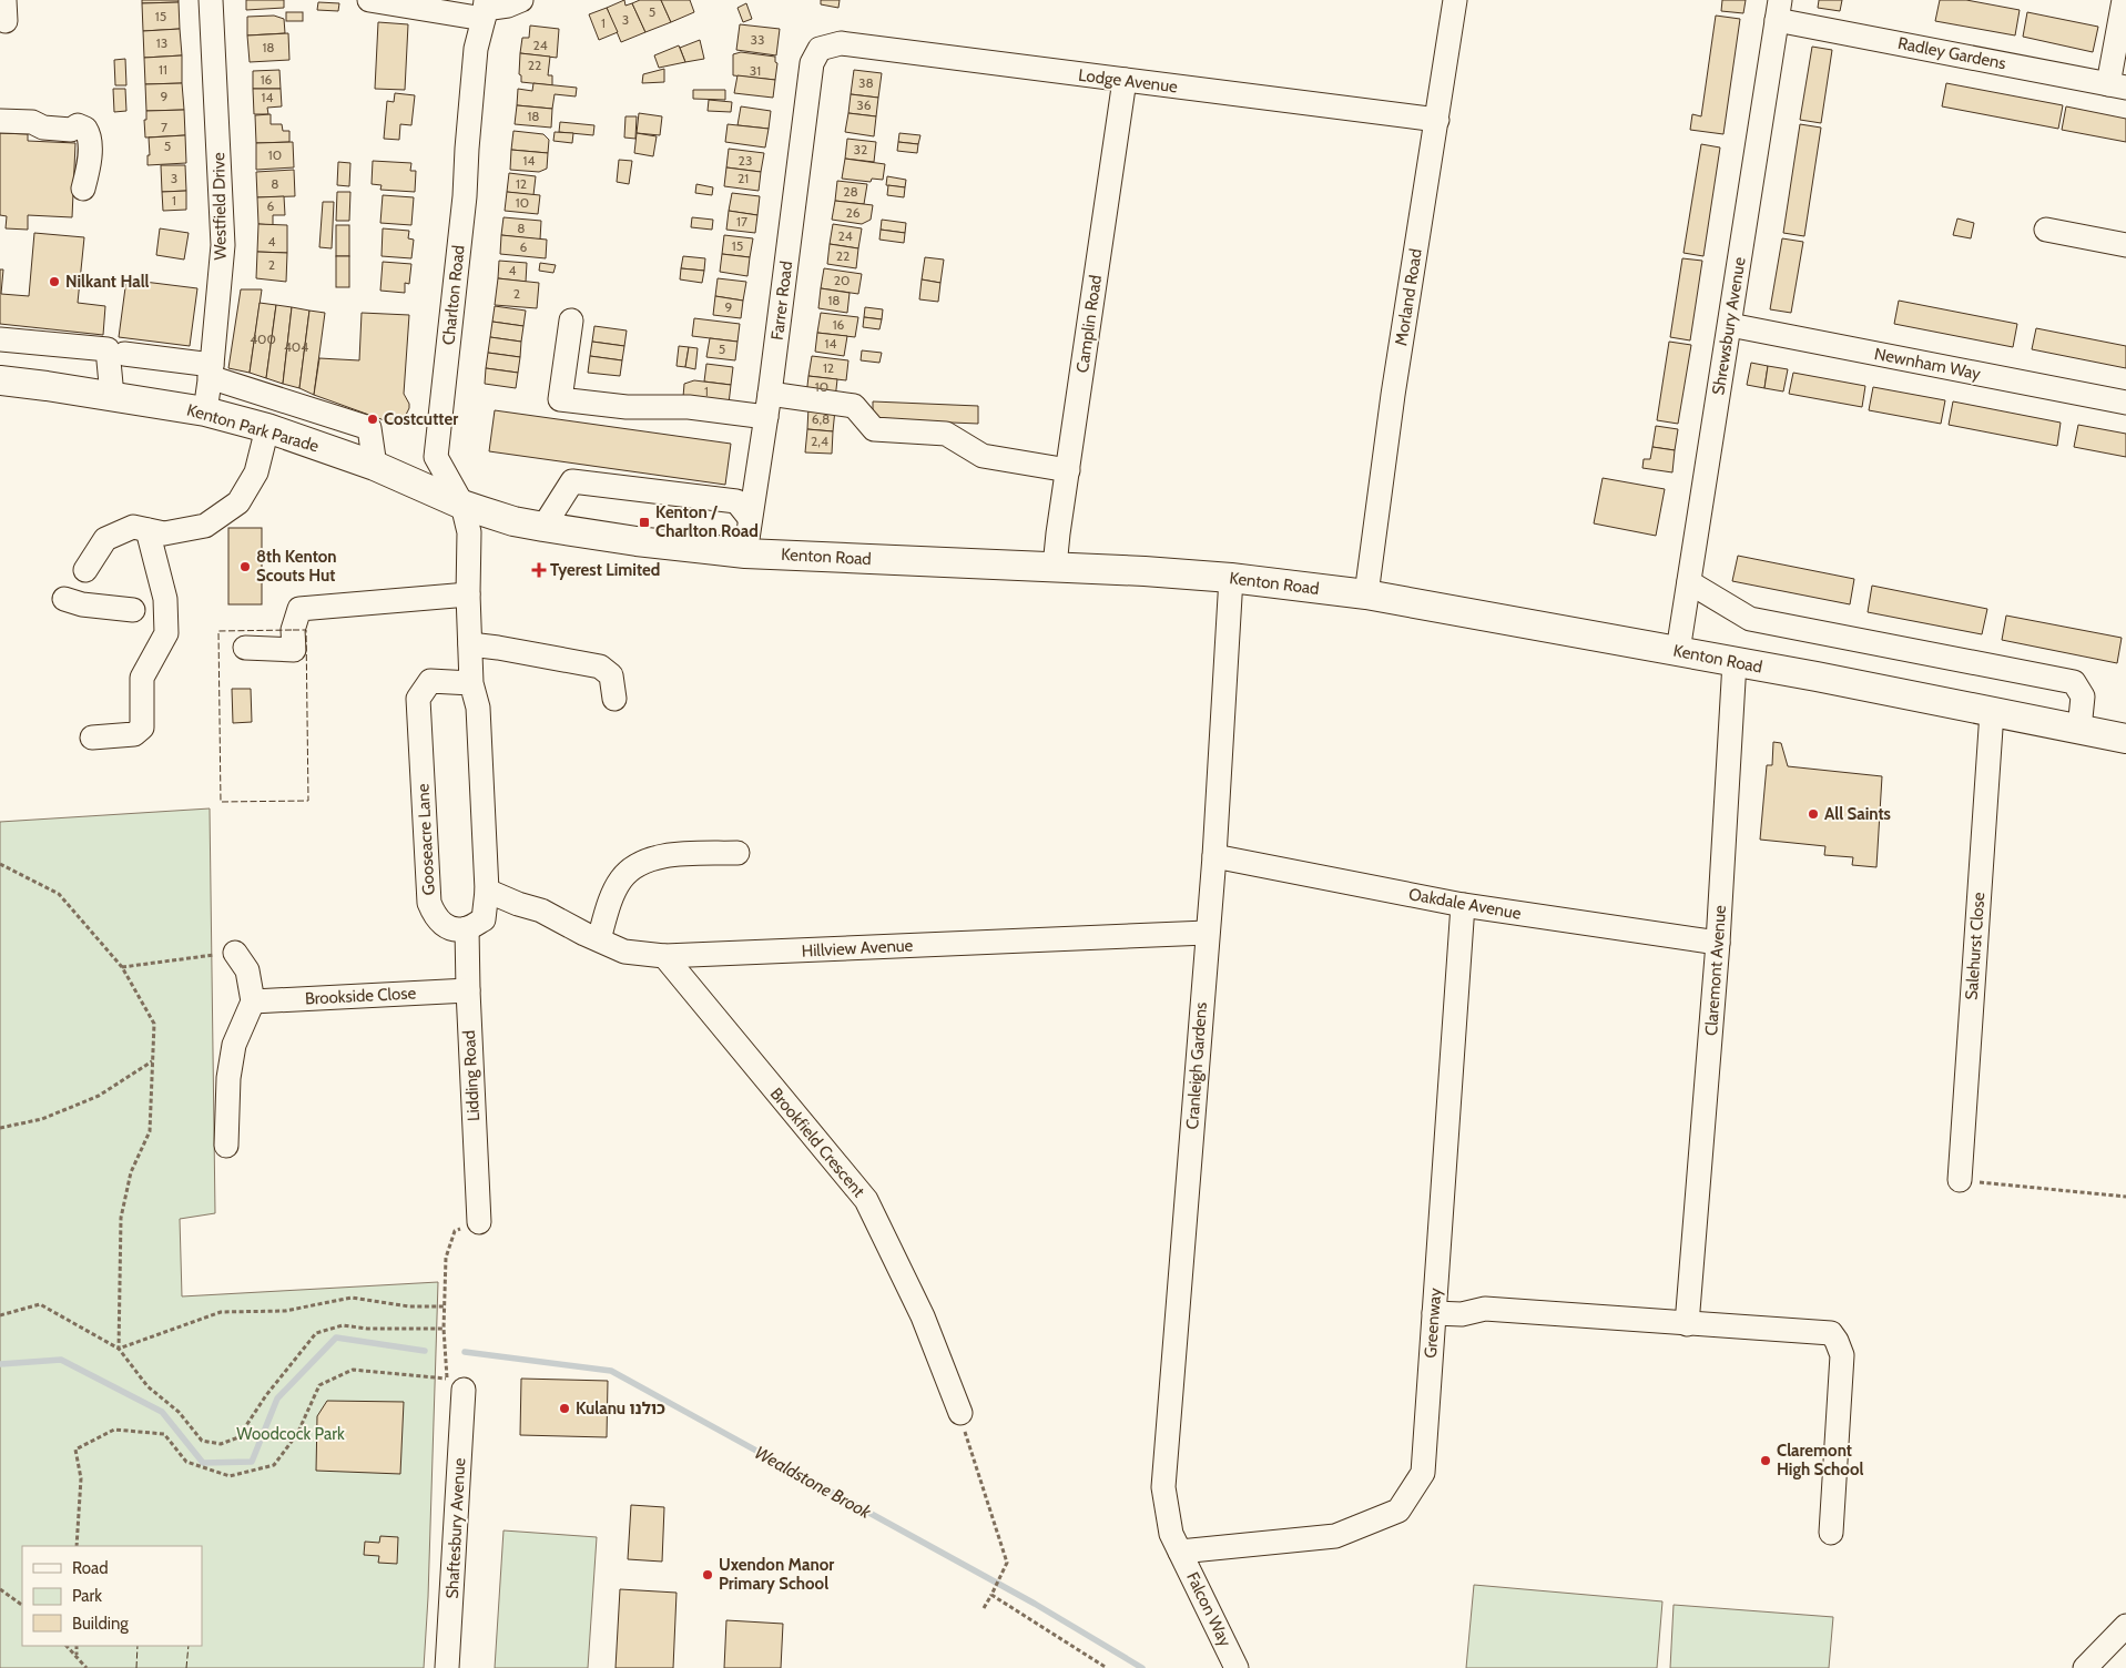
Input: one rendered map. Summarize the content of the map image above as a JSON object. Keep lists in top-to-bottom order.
{
  "streets": {
    "main road": ["Kenton Park Parade", "Kenton Road"],
    "street": [
      "Radley Gardens",
      "Lodge Avenue",
      "Westfield Drive",
      "Charlton Road",
      "Morland Road",
      "Farrer Road",
      "Camplin Road",
      "Shrewsbury Avenue",
      "Newnham Way",
      "Gooseacre Lane",
      "Oakdale Avenue",
      "Salehurst Close",
      "Hillview Avenue",
      "Claremont Avenue",
      "Brookside Close",
      "Cranleigh Gardens",
      "Lidding Road",
      "Brookfield Crescent",
      "Greenway",
      "Shaftesbury Avenue",
      "Falcon Way"
    ]
  },
  "crossings": [
    ["Radley Gardens", "Shrewsbury Avenue"],
    ["Lodge Avenue", "Morland Road"],
    ["Lodge Avenue", "Farrer Road"],
    ["Lodge Avenue", "Camplin Road"],
    ["Westfield Drive", "Kenton Park Parade"],
    ["Charlton Road", "Kenton Park Parade"],
    ["Charlton Road", "Kenton Road"],
    ["Morland Road", "Kenton Road"],
    ["Farrer Road", "Kenton Road"],
    ["Camplin Road", "Kenton Road"],
    ["Shrewsbury Avenue", "Newnham Way"],
    ["Shrewsbury Avenue", "Kenton Road"],
    ["Kenton Park Parade", "Kenton Road"],
    ["Kenton Road", "Salehurst Close"],
    ["Kenton Road", "Claremont Avenue"],
    ["Kenton Road", "Cranleigh Gardens"],
    ["Gooseacre Lane", "Lidding Road"],
    ["Oakdale Avenue", "Claremont Avenue"],
    ["Oakdale Avenue", "Cranleigh Gardens"],
    ["Oakdale Avenue", "Greenway"],
    ["Hillview Avenue", "Cranleigh Gardens"],
    ["Hillview Avenue", "Brookfield Crescent"],
    ["Brookside Close", "Lidding Road"],
    ["Cranleigh Gardens", "Greenway"],
    ["Cranleigh Gardens", "Falcon Way"],
    ["Greenway", "Falcon Way"]
  ],
  "water": ["Wealdstone Brook"],
  "parks": ["Woodcock Park"],
  "places": {
    "other": [
      "Nilkant Hall",
      "Costcutter",
      "8th Kenton Scouts Hut",
      "All Saints",
      "Kulanu כולנו",
      "Claremont High School",
      "Uxendon Manor Primary School"
    ],
    "transit": ["Kenton / Charlton Road"],
    "health": ["Tyerest Limited"]
  },
  "house_numbers": [
    "5",
    "15",
    "3",
    "1",
    "33",
    "13",
    "24",
    "18",
    "22",
    "11",
    "31",
    "16",
    "38",
    "9",
    "14",
    "36",
    "18",
    "7",
    "5",
    "32",
    "10",
    "14",
    "23",
    "3",
    "21",
    "8",
    "12",
    "28",
    "1",
    "10",
    "6",
    "26",
    "17",
    "8",
    "24",
    "4",
    "15",
    "6",
    "22",
    "2",
    "4",
    "20",
    "2",
    "18",
    "9",
    "16",
    "400",
    "14",
    "404",
    "5",
    "12",
    "10",
    "1",
    "6,8",
    "2,4"
  ],
  "legend": ["Road", "Park", "Building"]
}
